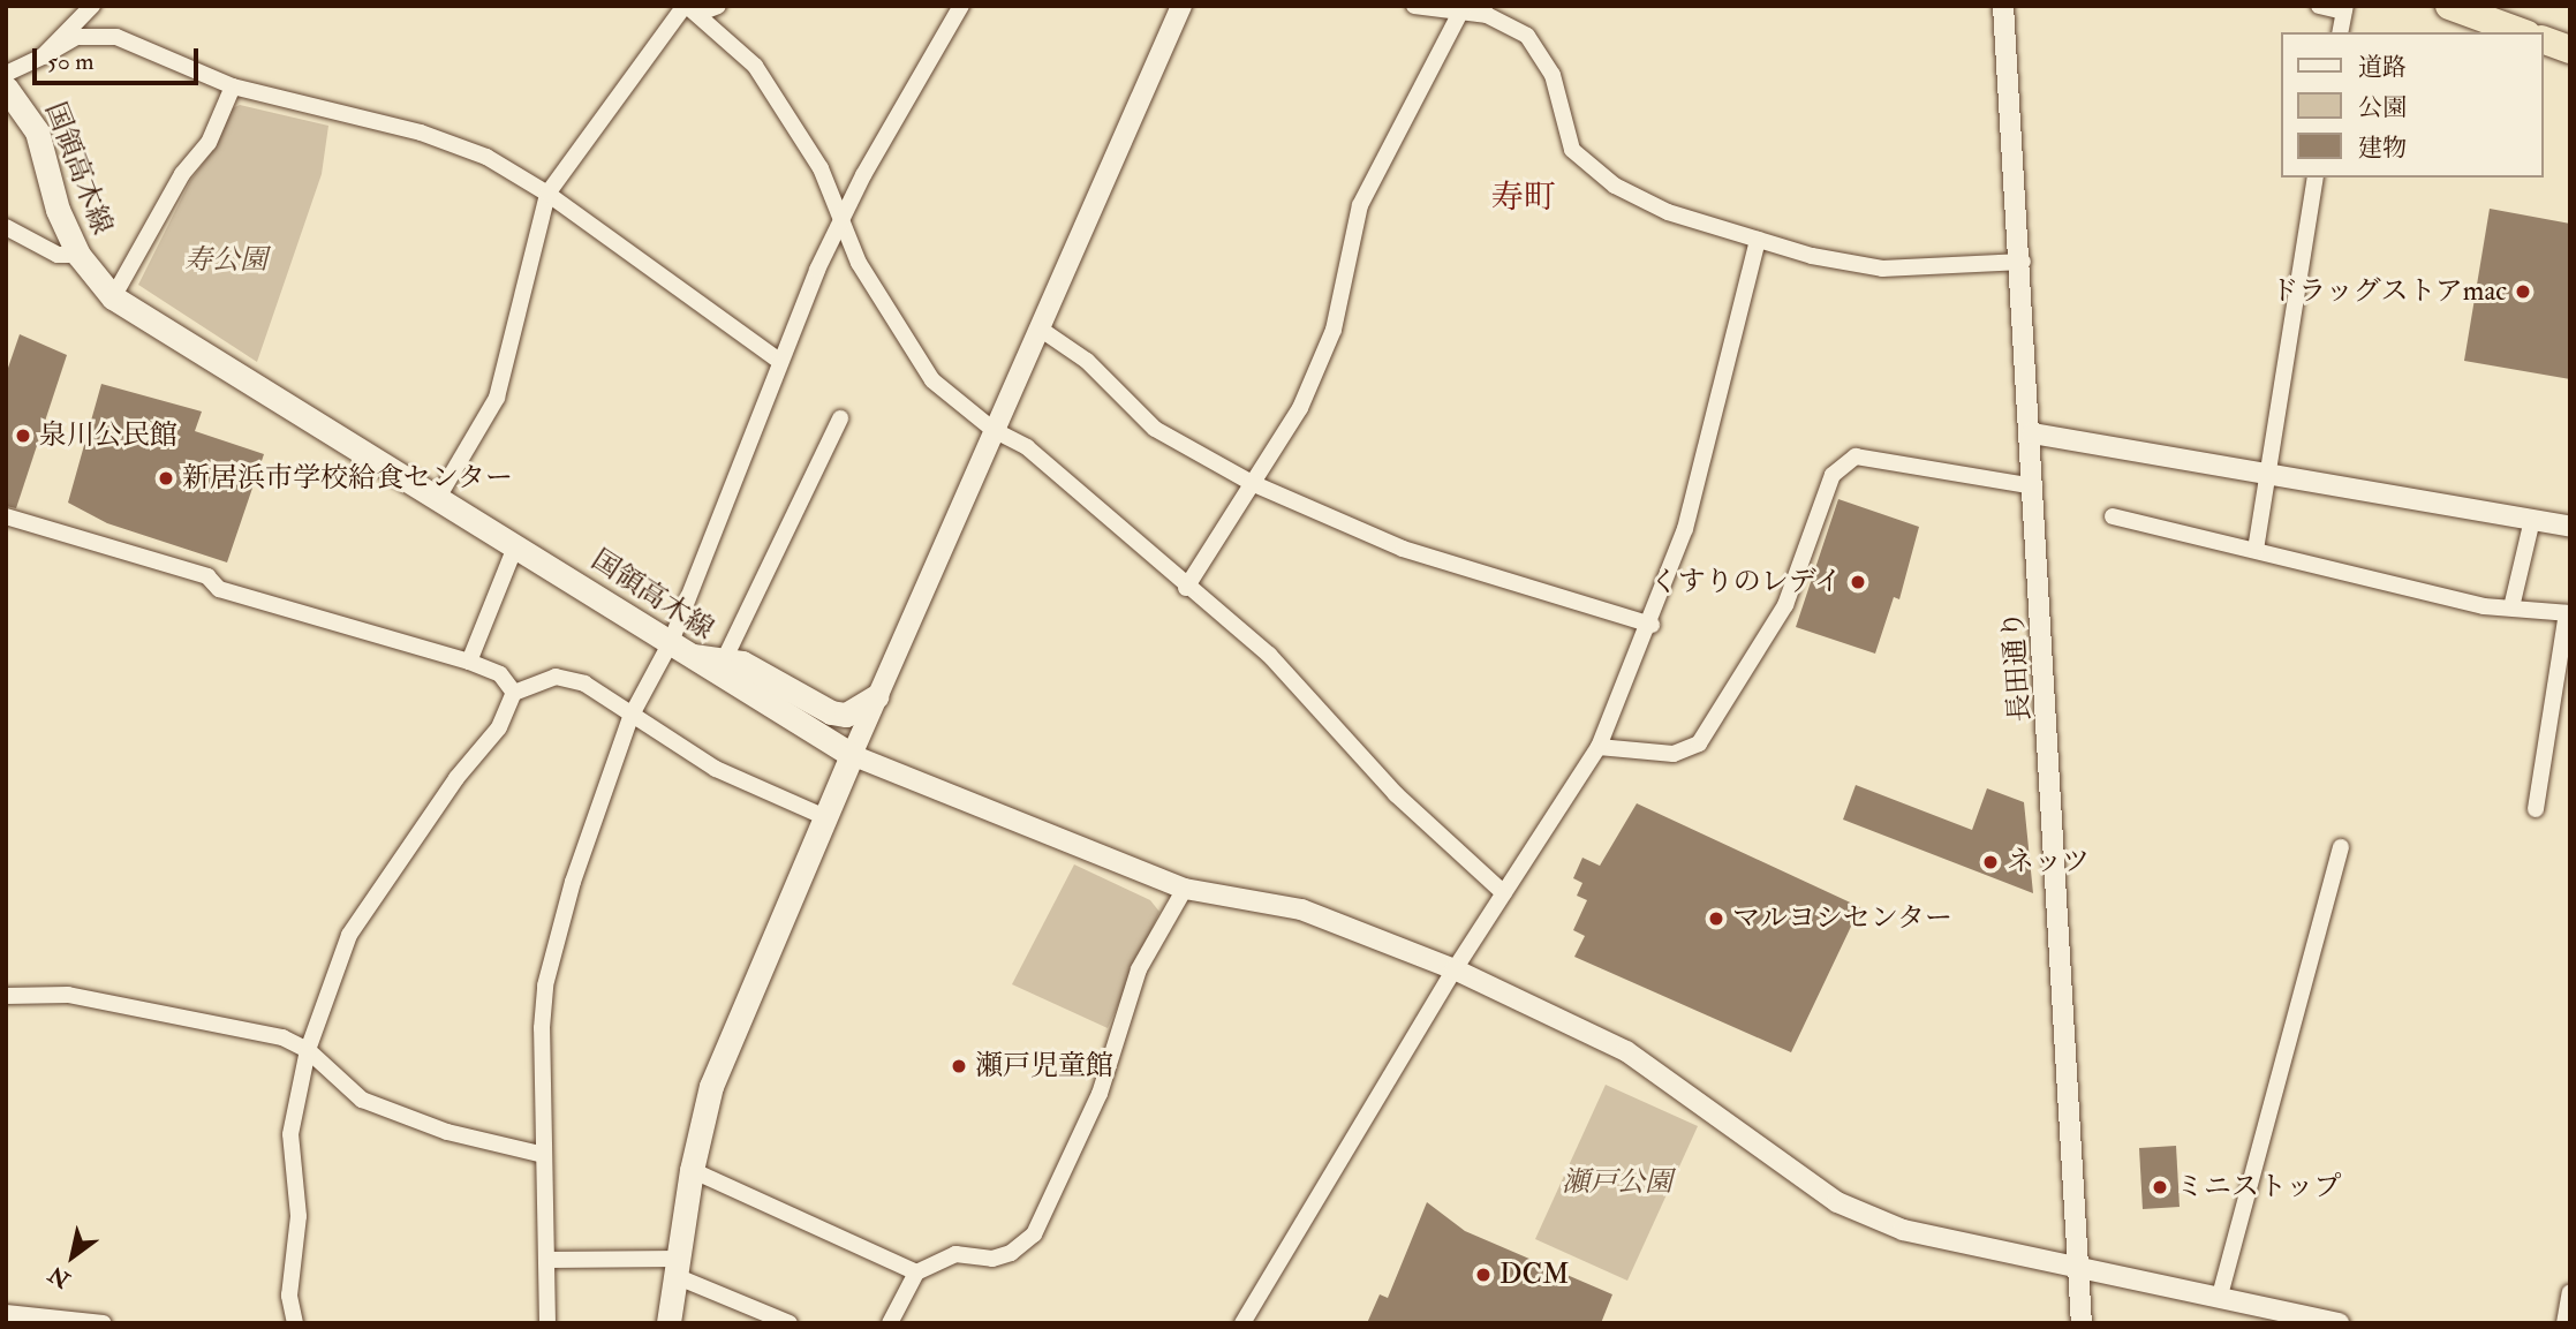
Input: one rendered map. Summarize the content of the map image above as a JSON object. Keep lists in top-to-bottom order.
{
  "streets": {
    "main road": ["国領高木線"],
    "street": ["長田通り"]
  },
  "districts": ["寿町"],
  "parks": ["寿公園", "瀬戸公園"],
  "places": [
    "ドラッグストアmac",
    "泉川公民館",
    "新居浜市学校給食センター",
    "くすりのレデイ",
    "ネッツ",
    "マルヨシセンター",
    "瀬戸児童館",
    "ミニストップ",
    "DCM"
  ],
  "legend": ["道路", "公園", "建物"],
  "scale_bar": "50 m",
  "north": "bottom left"
}
